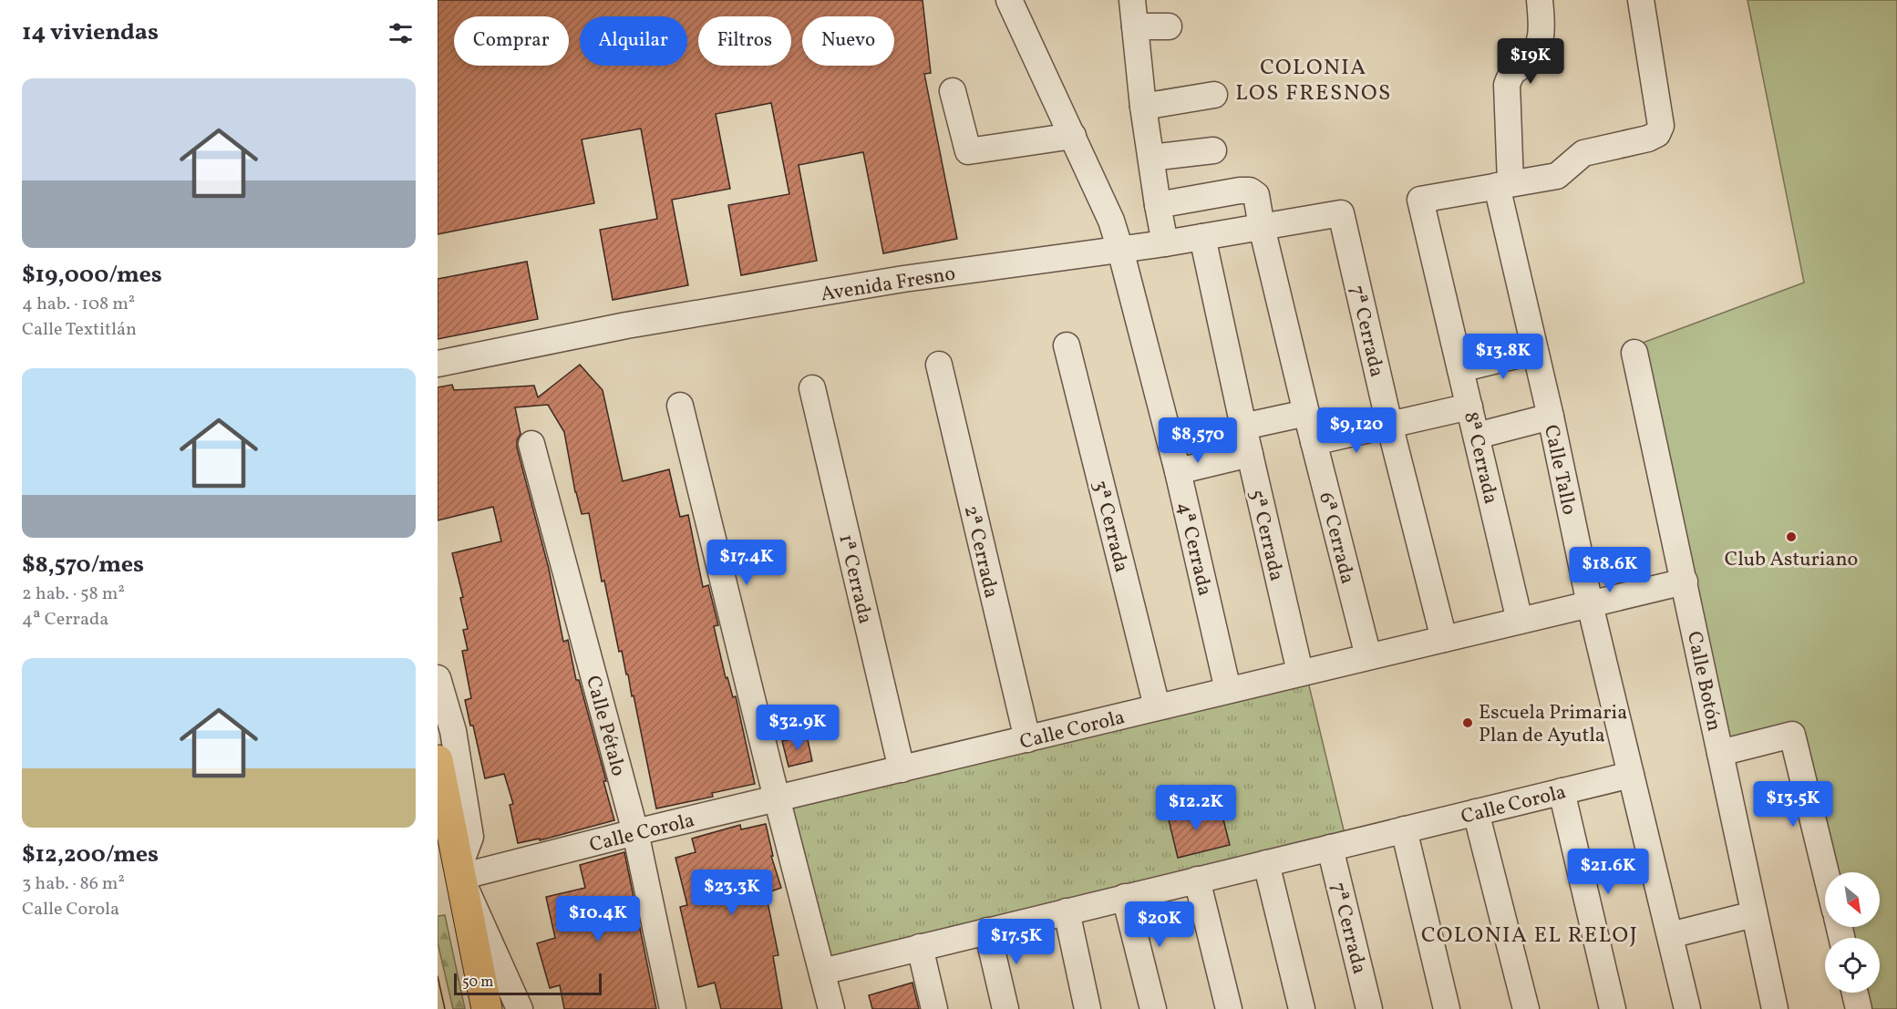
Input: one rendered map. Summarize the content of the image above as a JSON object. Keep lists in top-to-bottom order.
{
  "streets": {
    "street": [
      "Avenida Fresno",
      "7ª Cerrada",
      "8ª Cerrada",
      "Calle Tallo",
      "3ª Cerrada",
      "5ª Cerrada",
      "6ª Cerrada",
      "4ª Cerrada",
      "2ª Cerrada",
      "1ª Cerrada",
      "Calle Botón",
      "Calle Pétalo",
      "Calle Corola"
    ]
  },
  "crossings": [
    ["Avenida Fresno", "7ª Cerrada"],
    ["Avenida Fresno", "5ª Cerrada"],
    ["Avenida Fresno", "6ª Cerrada"],
    ["Avenida Fresno", "4ª Cerrada"],
    ["7ª Cerrada", "Calle Corola"],
    ["8ª Cerrada", "Calle Tallo"],
    ["8ª Cerrada", "Calle Corola"],
    ["Calle Tallo", "Calle Corola"],
    ["3ª Cerrada", "Calle Corola"],
    ["5ª Cerrada", "Calle Corola"],
    ["6ª Cerrada", "Calle Corola"],
    ["4ª Cerrada", "Calle Corola"],
    ["2ª Cerrada", "Calle Corola"],
    ["1ª Cerrada", "Calle Corola"],
    ["Calle Botón", "Calle Corola"],
    ["Calle Pétalo", "Calle Corola"]
  ],
  "districts": ["COLONIA LOS FRESNOS", "COLONIA EL RELOJ"],
  "places": ["Club Asturiano", "Escuela Primaria Plan de Ayutla"],
  "scale_bar": "50 m",
  "north": "bottom right",
  "page": {
    "heading": "14 viviendas",
    "chip": [
      "Comprar",
      "Alquilar",
      "Filtros",
      "Nuevo"
    ],
    "price": [
      "$19K",
      "$13.8K",
      "$9,120",
      "$8,570",
      "$17.4K",
      "$18.6K",
      "$32.9K",
      "$13.5K",
      "$12.2K",
      "$21.6K",
      "$23.3K",
      "$10.4K",
      "$20K",
      "$17.5K"
    ],
    "list": [
      {
        "name": "$19,000/mes",
        "note": "4 hab. · 108 m² · Calle Textitlán"
      },
      {
        "name": "$8,570/mes",
        "note": "2 hab. · 58 m² · 4ª Cerrada"
      },
      {
        "name": "$12,200/mes",
        "note": "3 hab. · 86 m² · Calle Corola"
      }
    ],
    "scale": "50 m"
  }
}
